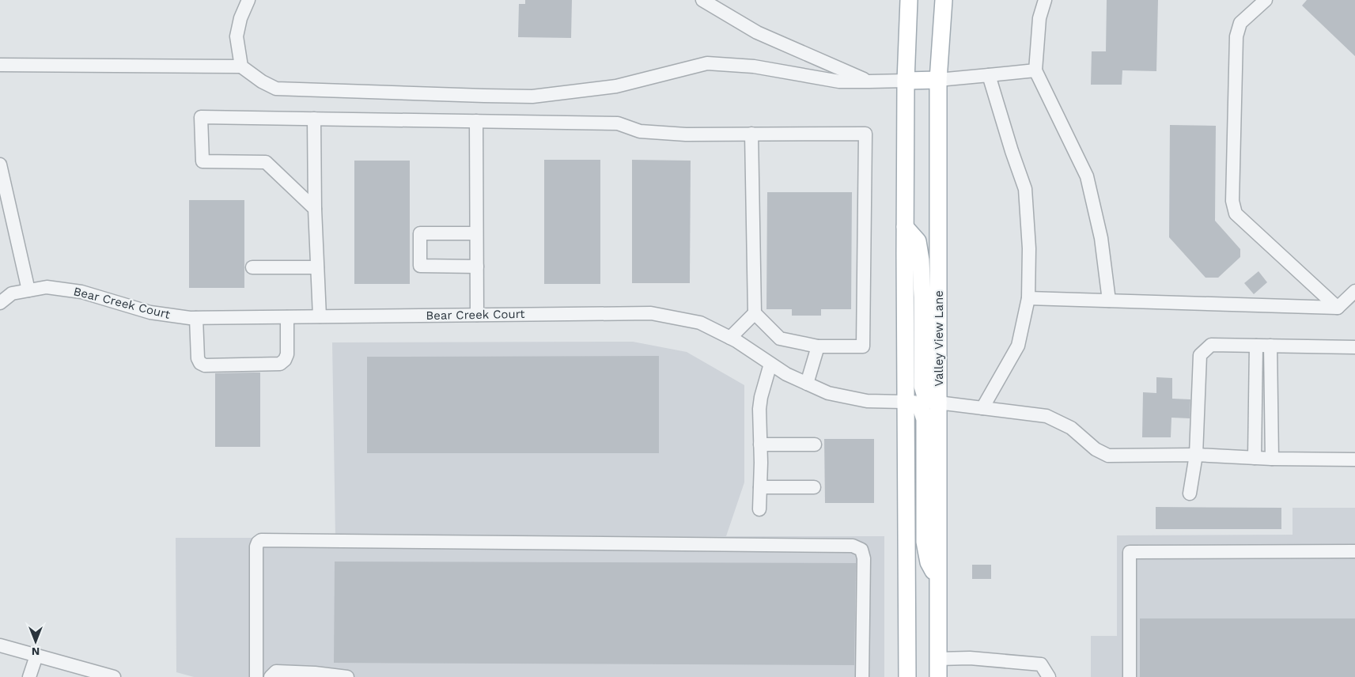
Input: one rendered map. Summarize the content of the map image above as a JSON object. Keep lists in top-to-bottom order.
{
  "streets": {
    "main road": ["Valley View Lane"],
    "street": ["Bear Creek Court"]
  },
  "crossings": [
    ["Bear Creek Court", "Valley View Lane"]
  ],
  "north": "bottom"
}
